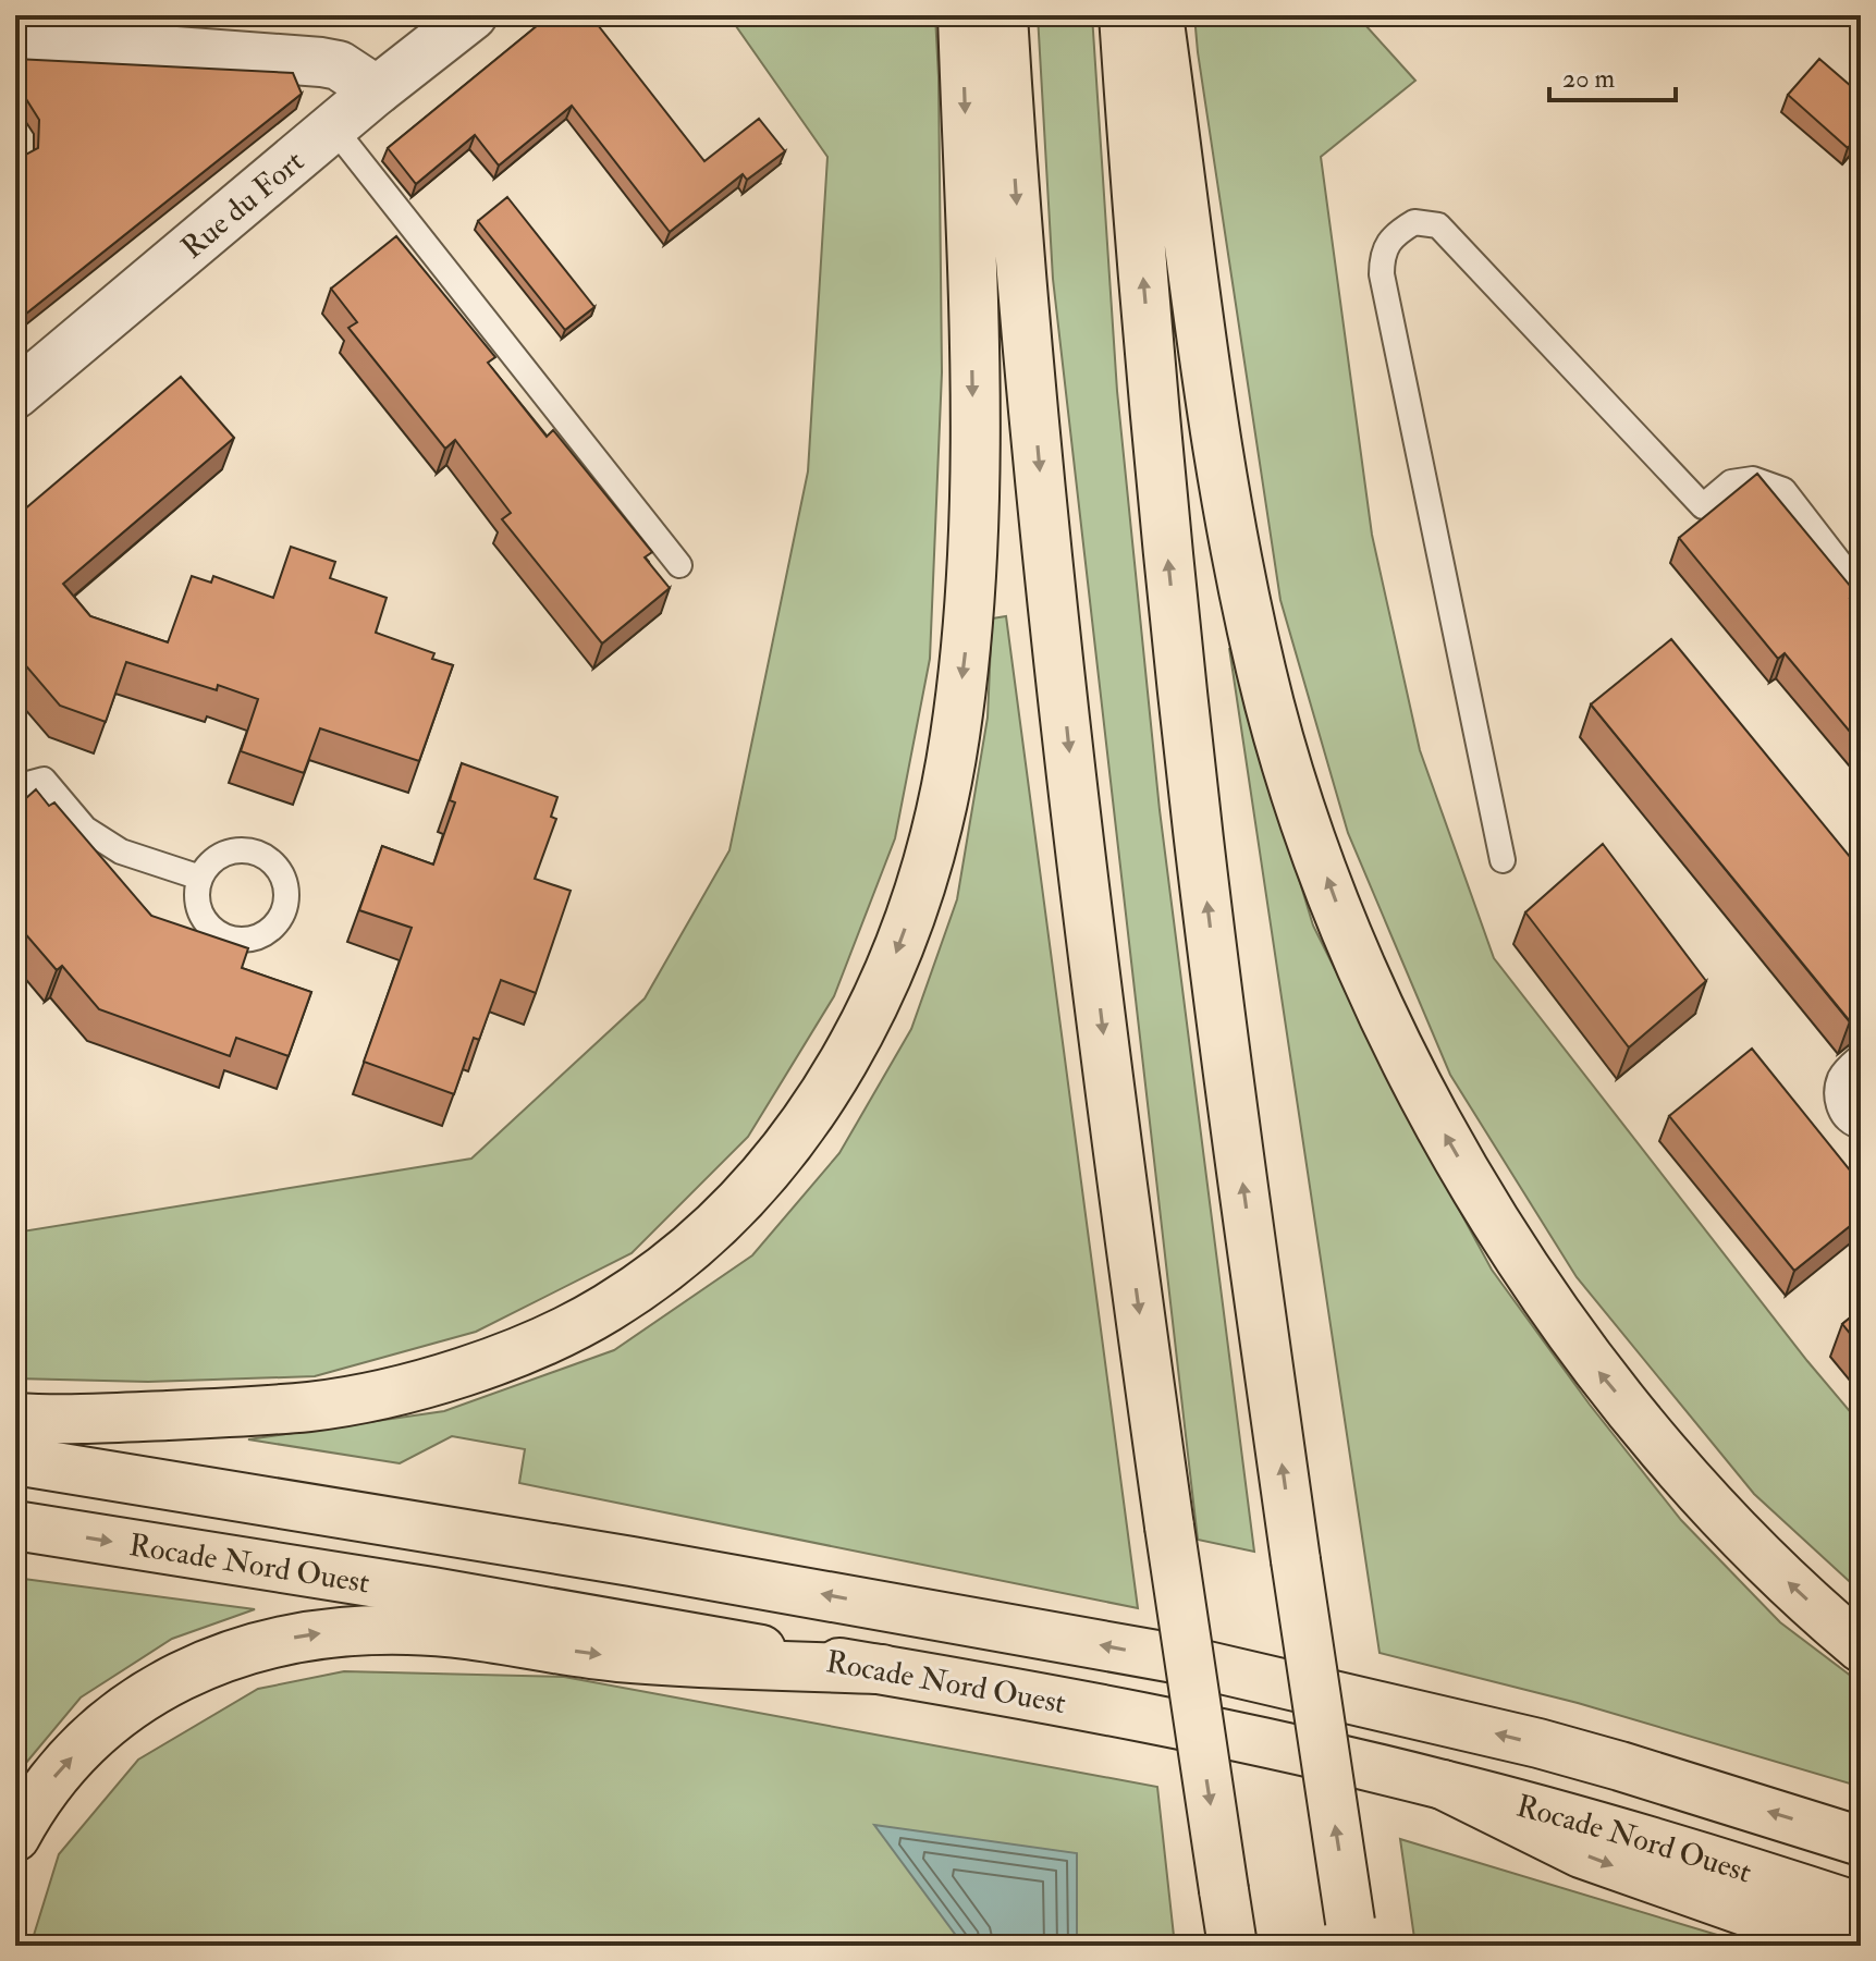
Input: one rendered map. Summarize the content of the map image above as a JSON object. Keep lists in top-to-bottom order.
{
  "streets": {
    "highway": ["Rocade Nord Ouest"],
    "street": ["Rue du Fort"]
  },
  "scale_bar": "20 m"
}
